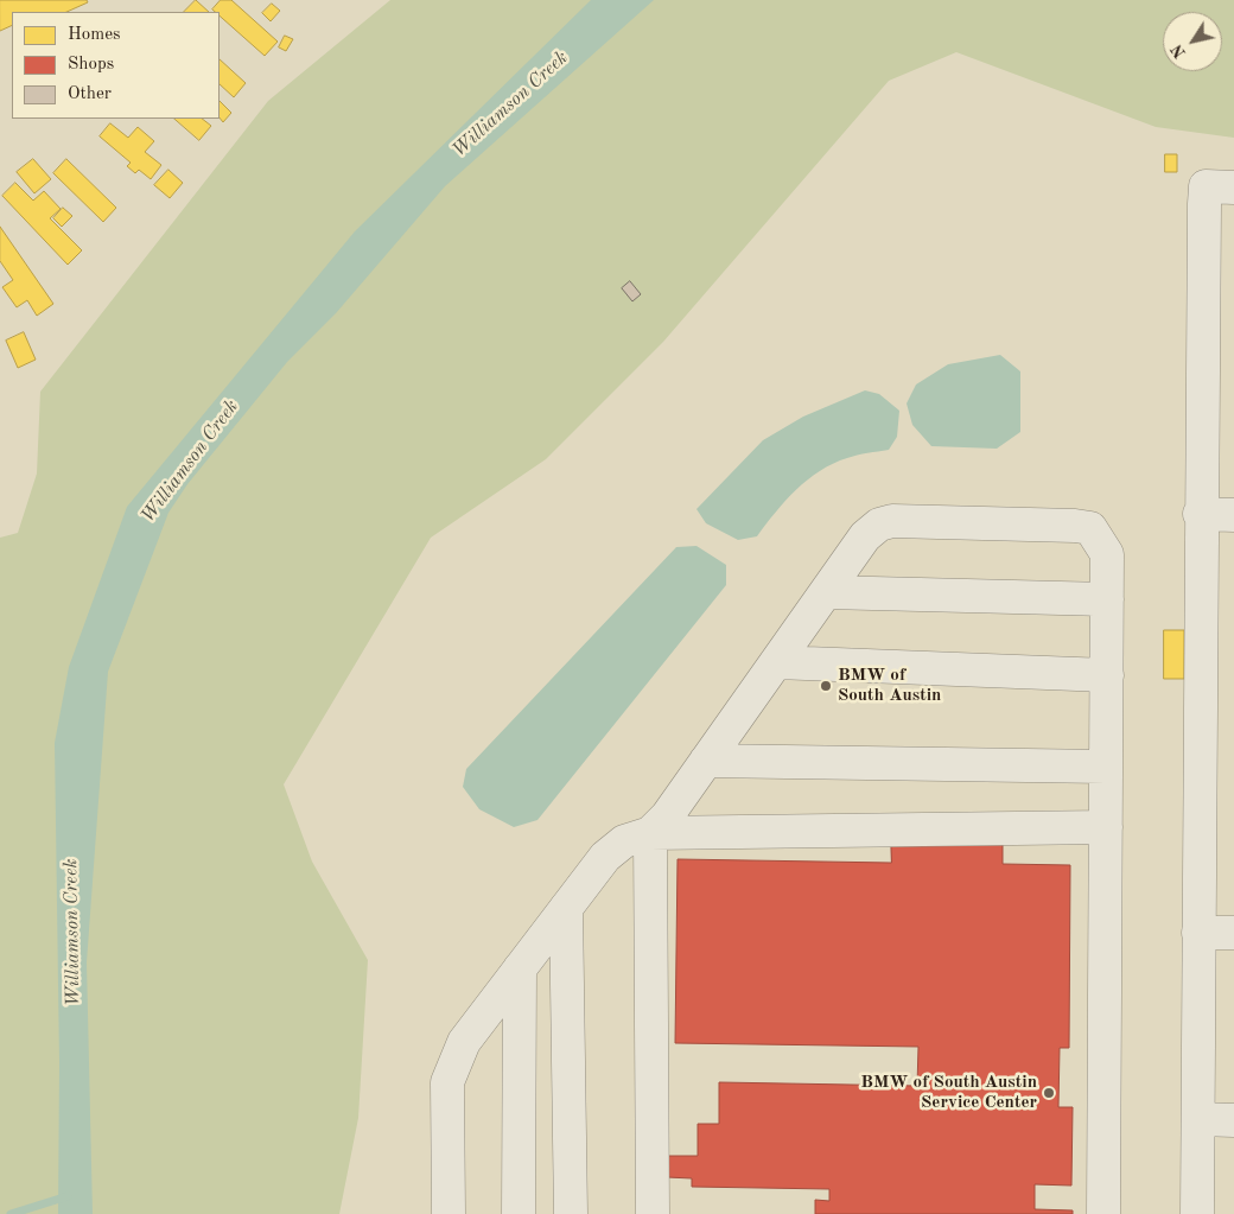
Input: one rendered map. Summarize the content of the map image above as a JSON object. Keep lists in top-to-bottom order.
{
  "water": ["Williamson Creek"],
  "places": ["BMW of South Austin", "BMW of South Austin Service Center"],
  "legend": ["Homes", "Shops", "Other"],
  "north": "bottom left"
}
